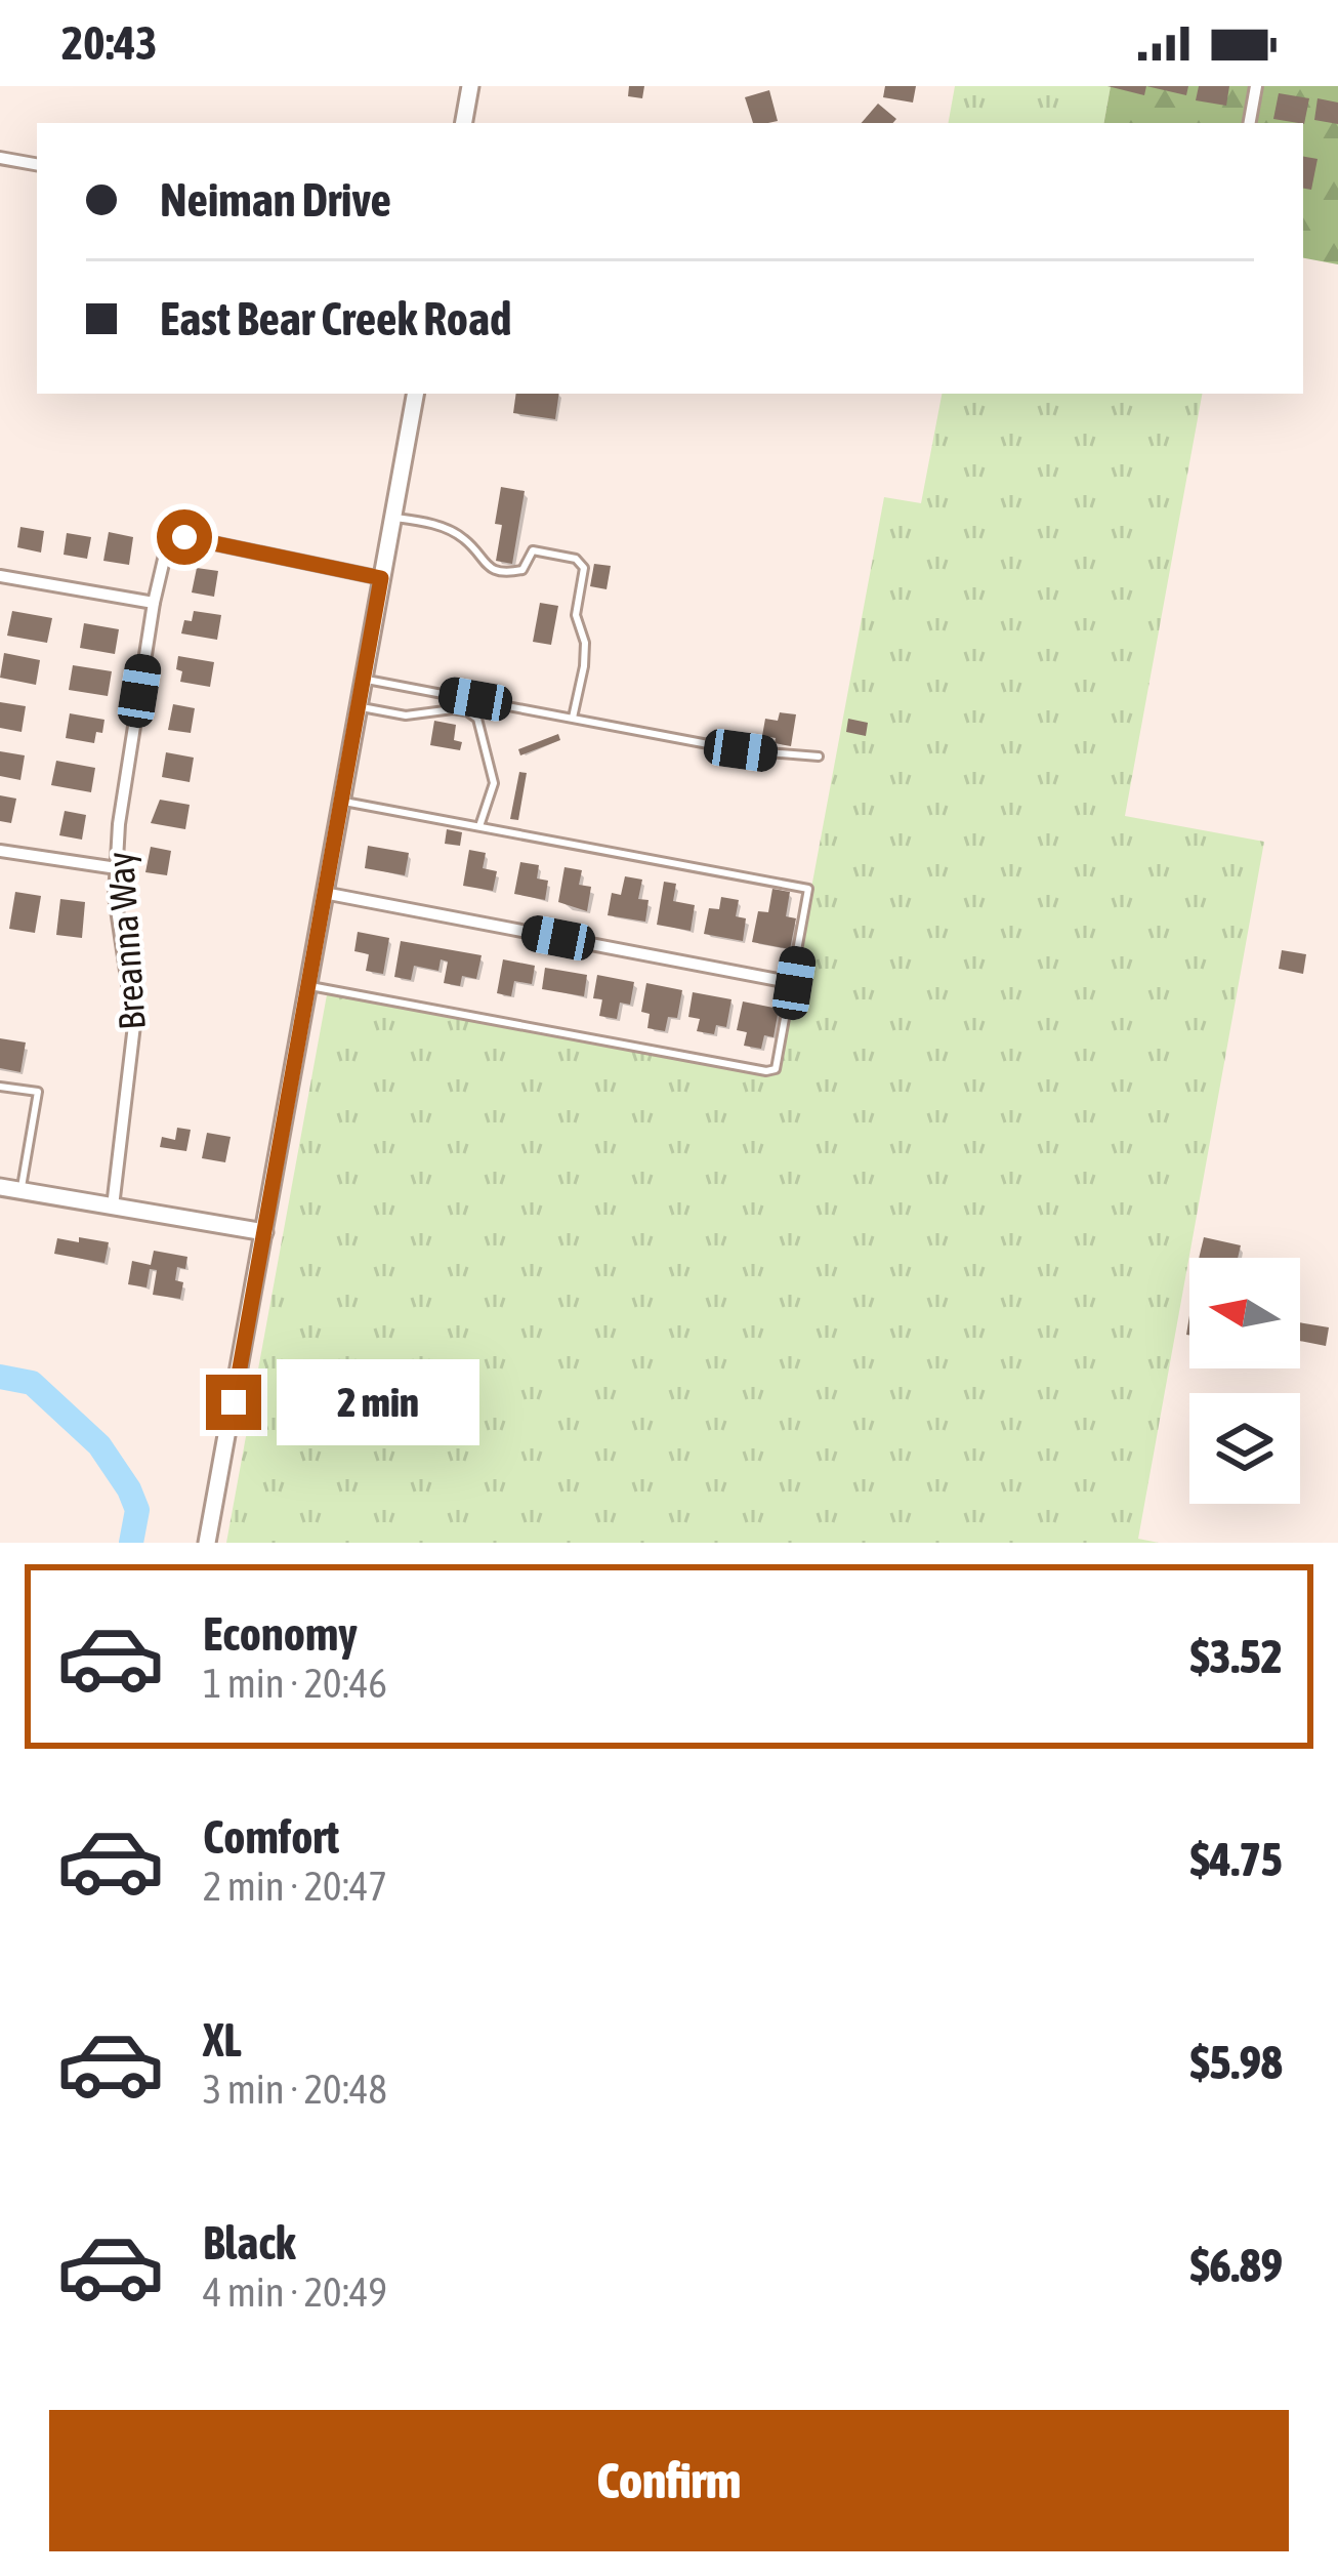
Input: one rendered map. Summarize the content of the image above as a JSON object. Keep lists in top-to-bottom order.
{
  "streets": {
    "street": ["Breanna Way"]
  },
  "north": "left",
  "page": {
    "status": "20:43",
    "banner": ["Neiman Drive", "East Bear Creek Road"],
    "bubble": "2 min",
    "list": [
      {
        "name": "Economy",
        "note": "1 min · 20:46",
        "value": "$3.52"
      },
      {
        "name": "Comfort",
        "note": "2 min · 20:47",
        "value": "$4.75"
      },
      {
        "name": "XL",
        "note": "3 min · 20:48",
        "value": "$5.98"
      },
      {
        "name": "Black",
        "note": "4 min · 20:49",
        "value": "$6.89"
      }
    ],
    "buttons": "Confirm"
  }
}
